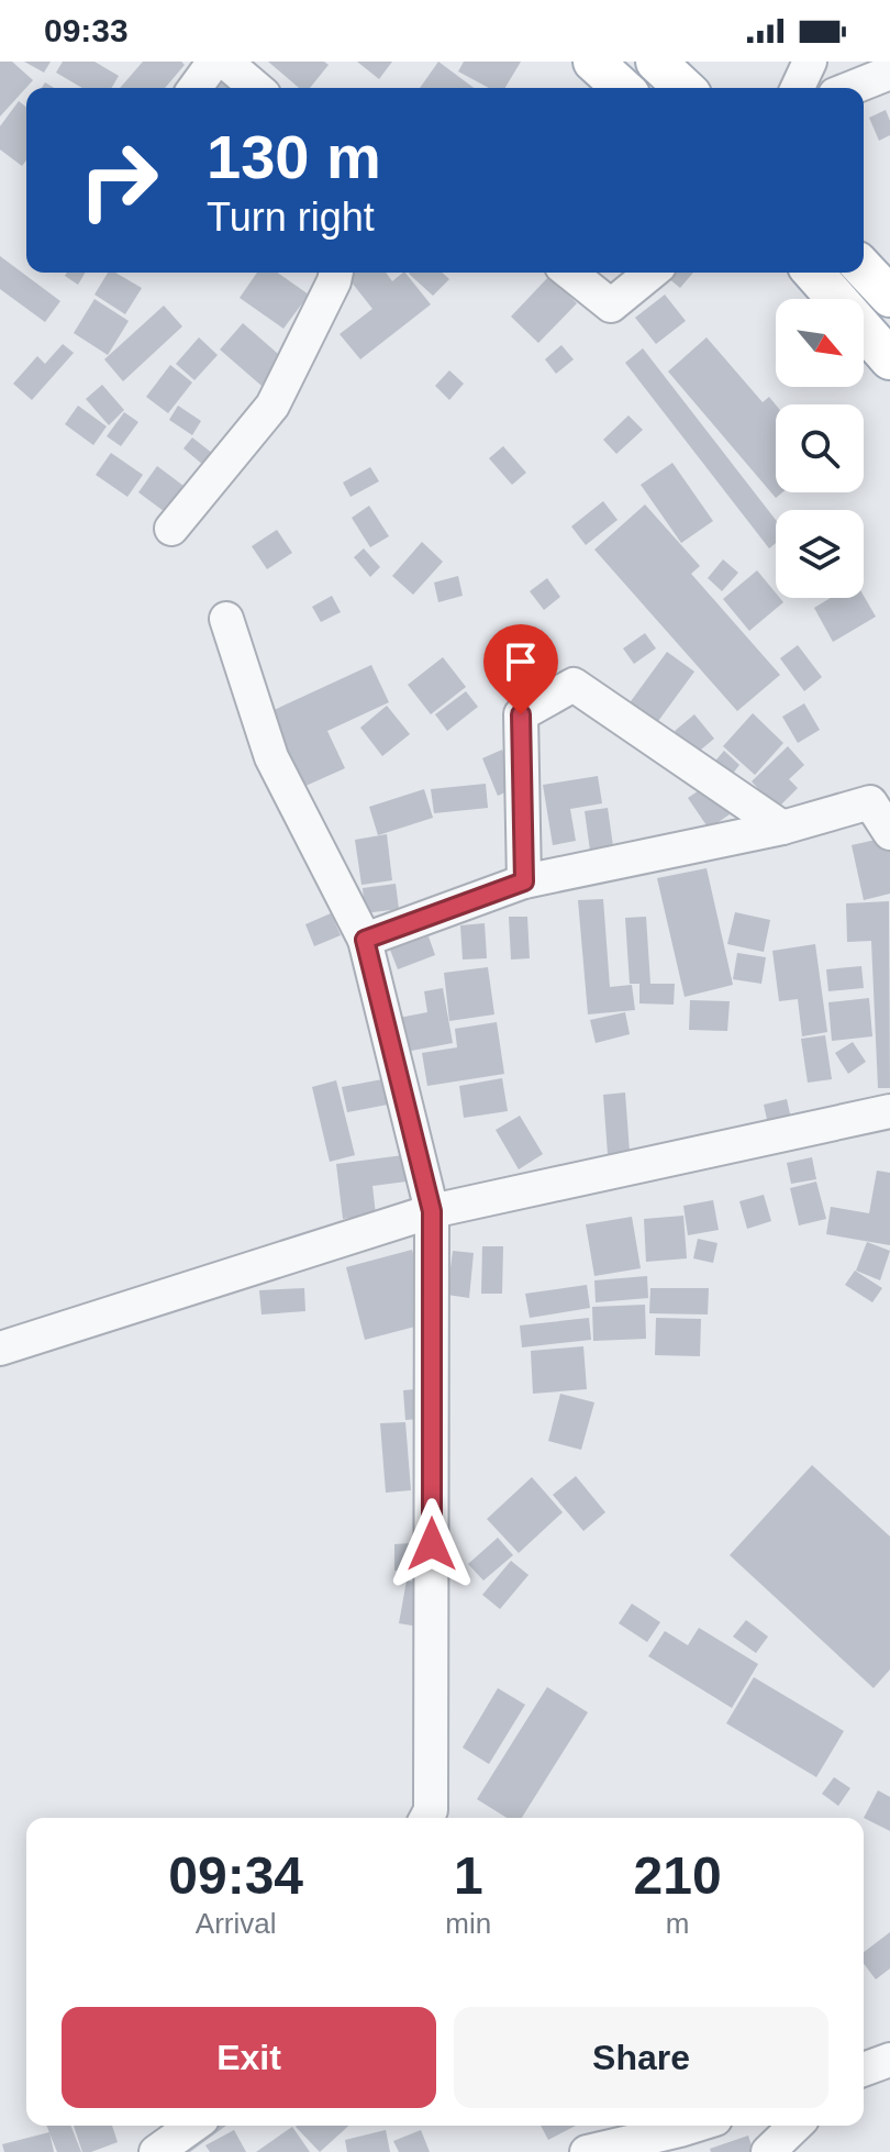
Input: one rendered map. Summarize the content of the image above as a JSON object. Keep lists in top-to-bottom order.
{
  "north": "bottom right",
  "page": {
    "status": "09:33",
    "turn": ["130 m", "Turn right"],
    "eta": [
      "09:34",
      "Arrival",
      "1",
      "min",
      "210",
      "m"
    ],
    "buttons": ["Exit", "Share"]
  }
}
